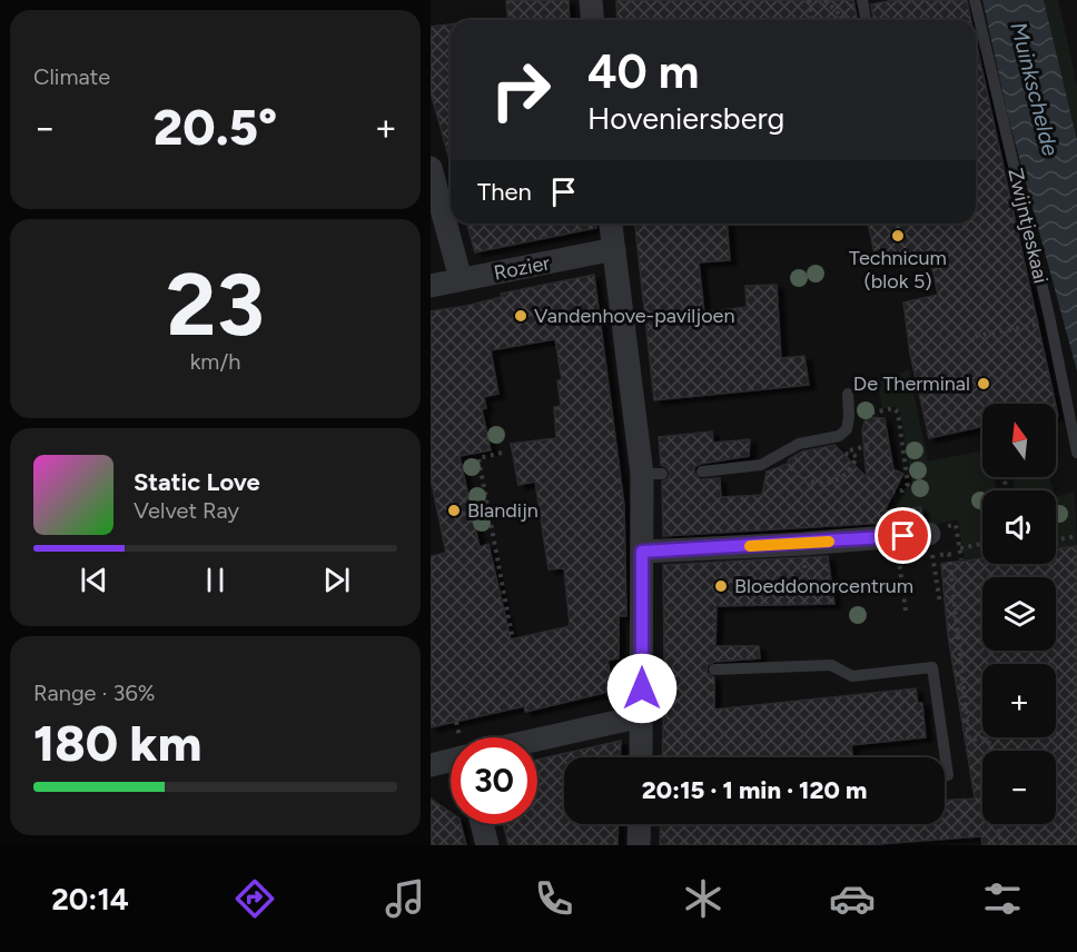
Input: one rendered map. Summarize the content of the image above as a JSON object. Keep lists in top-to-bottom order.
{
  "streets": {
    "street": ["Rozier"],
    "lane": ["Zwijntjeskaai"]
  },
  "water": ["Muinkschelde"],
  "places": [
    "Technicum (blok 5)",
    "Vandenhove-paviljoen",
    "De Therminal",
    "Blandijn",
    "Bloeddonorcentrum"
  ],
  "north": "top",
  "page": {
    "tile": [
      "Climate",
      ["23", "km/h"],
      ["Range · 36%", "180 km"]
    ],
    "turn": ["40 m", "Hoveniersberg"],
    "heat": ["−", "20.5°", "+"],
    "then": "Then",
    "map_buttons": ["+", "−"],
    "song": ["Static Love", "Velvet Ray"],
    "limit": "30",
    "trip": "20:15 · 1 min · 120 m",
    "tabs": "20:14"
  }
}
